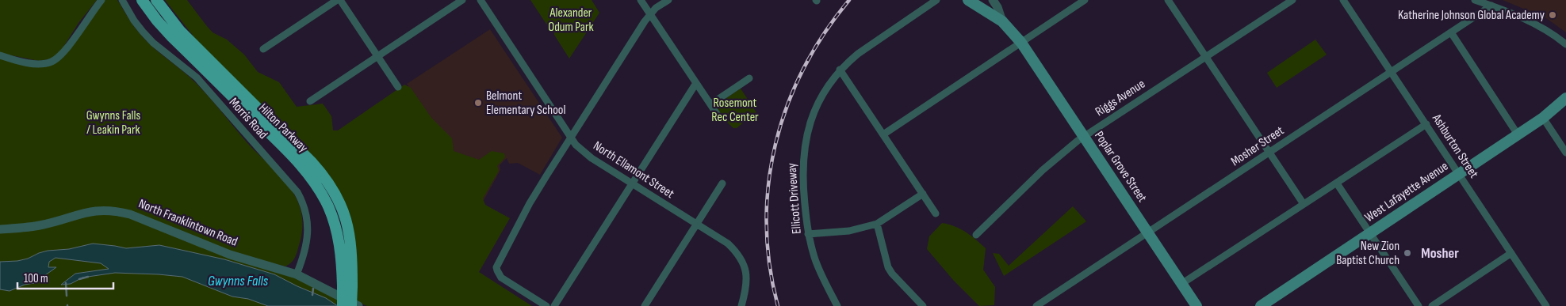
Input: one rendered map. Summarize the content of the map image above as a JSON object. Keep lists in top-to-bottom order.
{
  "streets": {
    "main road": ["Hilton Parkway", "Poplar Grove Street", "West Lafayette Avenue"],
    "street": [
      "Riggs Avenue",
      "Morris Road",
      "Mosher Street",
      "Ashburton Street",
      "North Ellamont Street",
      "Ellicott Driveway",
      "North Franklintown Road"
    ]
  },
  "crossings": [
    ["Riggs Avenue", "Poplar Grove Street"],
    ["Morris Road", "North Franklintown Road"],
    ["Mosher Street", "Ashburton Street"],
    ["Mosher Street", "Poplar Grove Street"],
    ["Ashburton Street", "West Lafayette Avenue"]
  ],
  "districts": ["Mosher"],
  "water": ["Gwynns Falls"],
  "parks": ["Alexander Odum Park", "Rosemont Rec Center", "Gwynns Falls / Leakin Park"],
  "places": ["Katherine Johnson Global Academy", "Belmont Elementary School", "New Zion Baptist Church"],
  "scale_bar": "100 m"
}
